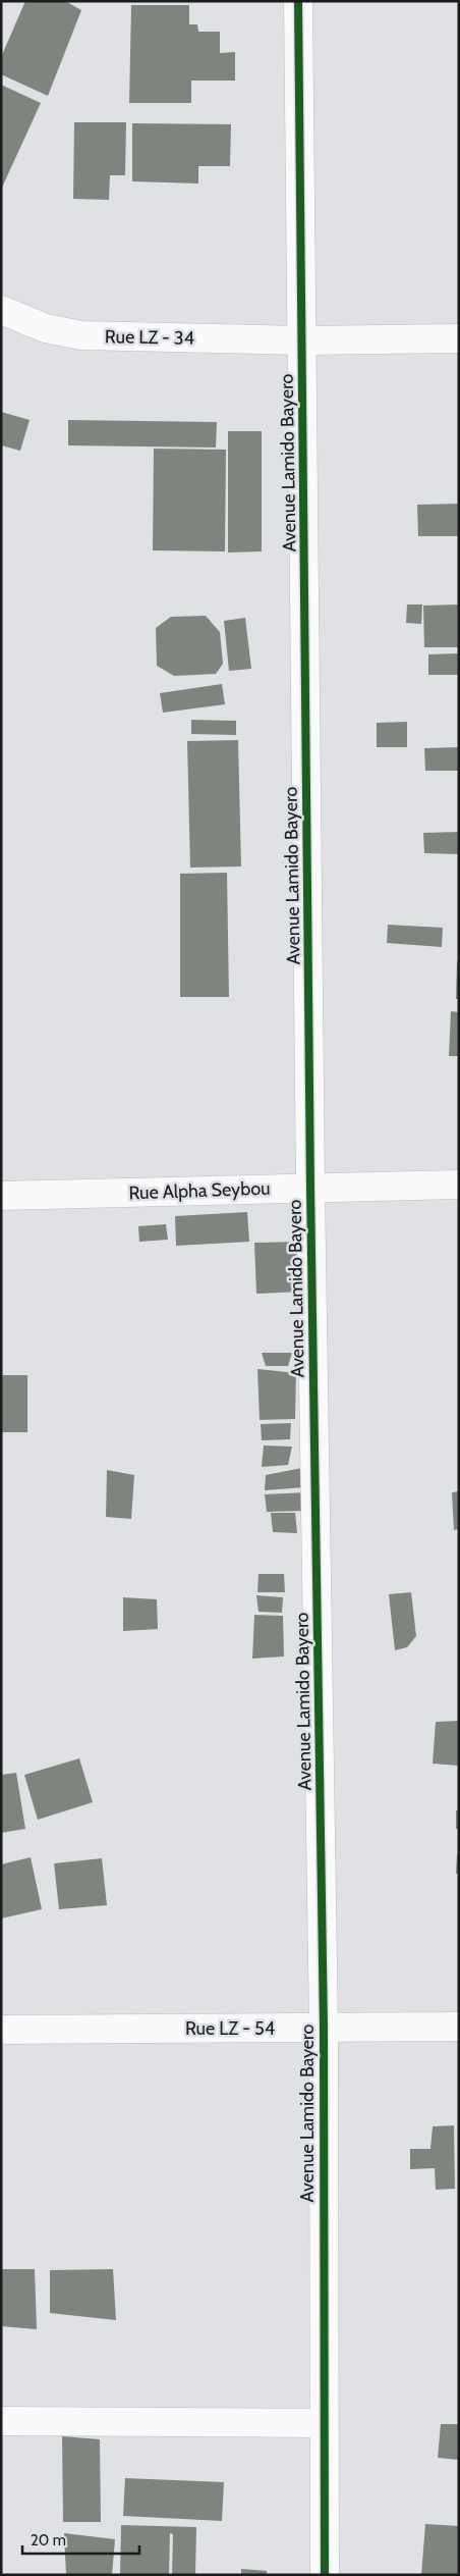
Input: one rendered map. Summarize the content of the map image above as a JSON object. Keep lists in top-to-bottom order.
{
  "streets": {
    "street": [
      "Rue LZ - 34",
      "Avenue Lamido Bayero",
      "Rue Alpha Seybou",
      "Rue LZ - 54"
    ]
  },
  "crossings": [
    ["Rue LZ - 34", "Avenue Lamido Bayero"],
    ["Avenue Lamido Bayero", "Rue Alpha Seybou"],
    ["Avenue Lamido Bayero", "Rue LZ - 54"]
  ],
  "scale_bar": "20 m"
}
